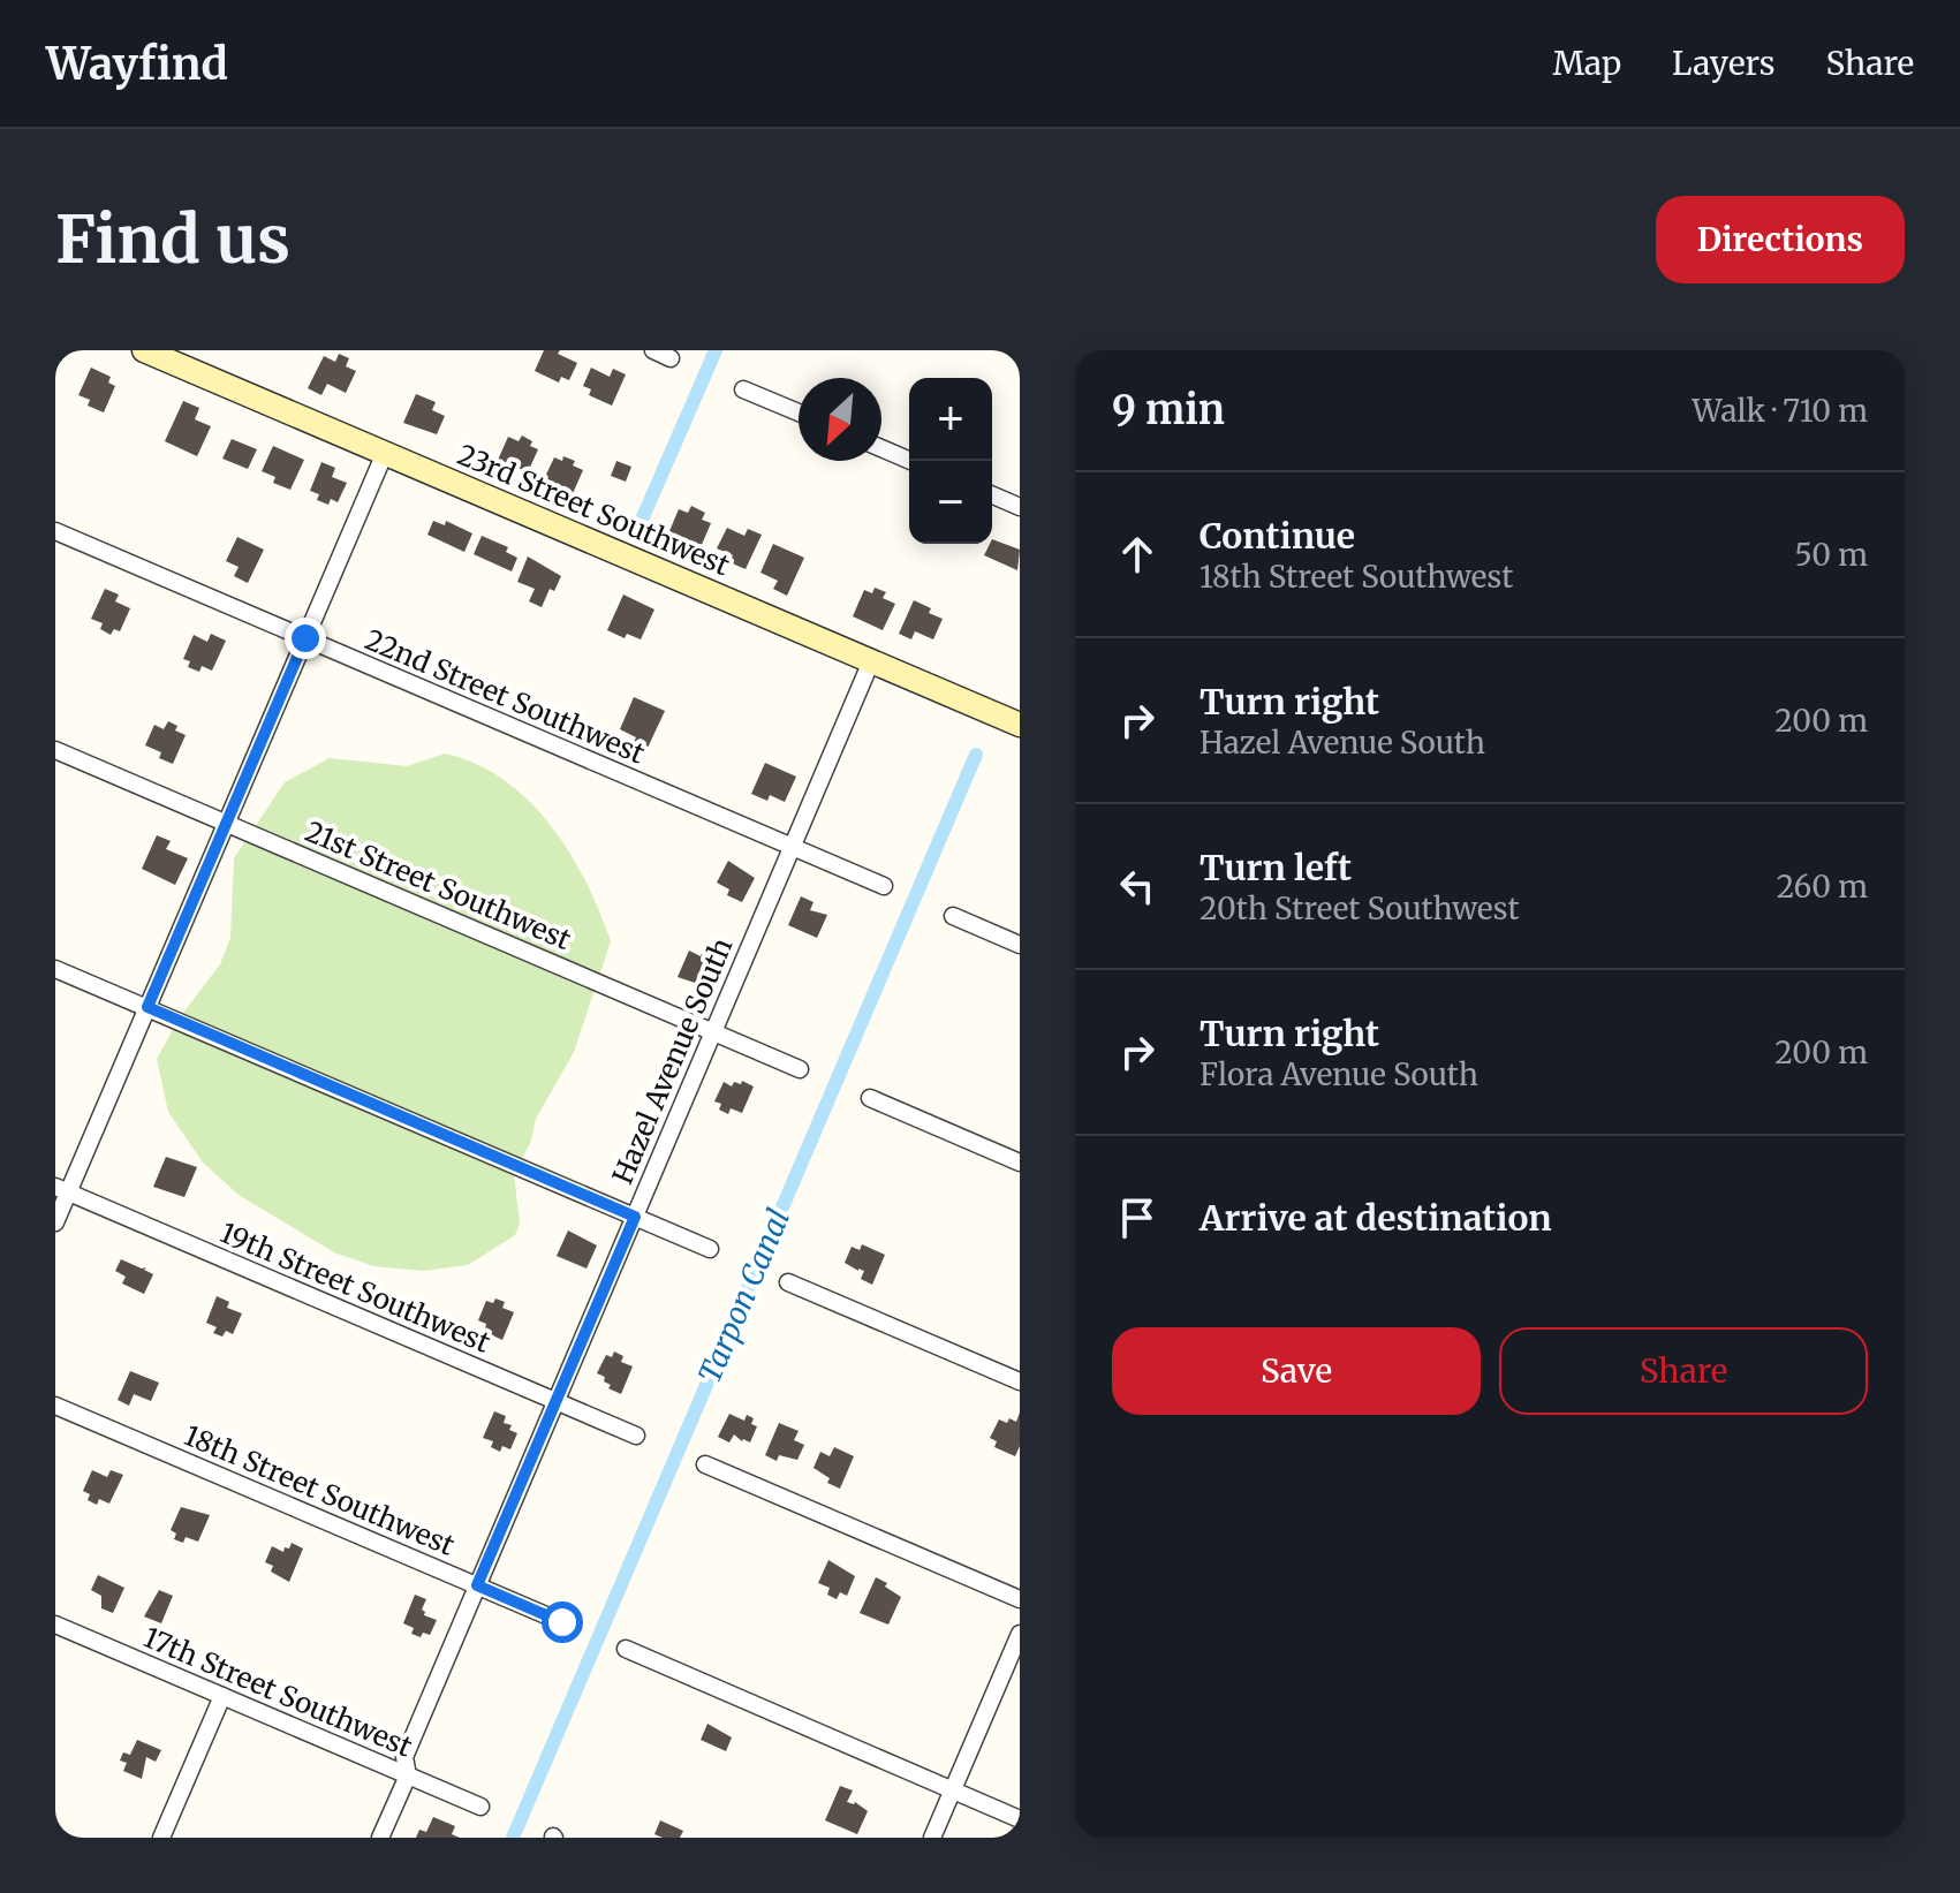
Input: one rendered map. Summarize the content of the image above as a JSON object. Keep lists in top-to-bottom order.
{
  "streets": {
    "street": [
      "23rd Street Southwest",
      "22nd Street Southwest",
      "21st Street Southwest",
      "Hazel Avenue South",
      "19th Street Southwest",
      "18th Street Southwest",
      "17th Street Southwest"
    ]
  },
  "crossings": [
    ["23rd Street Southwest", "Hazel Avenue South"],
    ["22nd Street Southwest", "Hazel Avenue South"],
    ["21st Street Southwest", "Hazel Avenue South"],
    ["Hazel Avenue South", "19th Street Southwest"],
    ["Hazel Avenue South", "18th Street Southwest"],
    ["Hazel Avenue South", "17th Street Southwest"]
  ],
  "water": ["Tarpon Canal"],
  "north": "bottom left",
  "page": {
    "header": "Wayfind",
    "nav": ["Map", "Layers", "Share"],
    "buttons": [
      "Directions",
      ["Save", "Share"]
    ],
    "title": "Find us",
    "heading": ["9 min", "Walk · 710 m"],
    "map_buttons": ["+", "−"],
    "list": [
      ["Continue", "18th Street Southwest", "50 m"],
      ["Turn right", "Hazel Avenue South", "200 m"],
      ["Turn left", "20th Street Southwest", "260 m"],
      ["Turn right", "Flora Avenue South", "200 m"],
      "Arrive at destination"
    ]
  }
}
